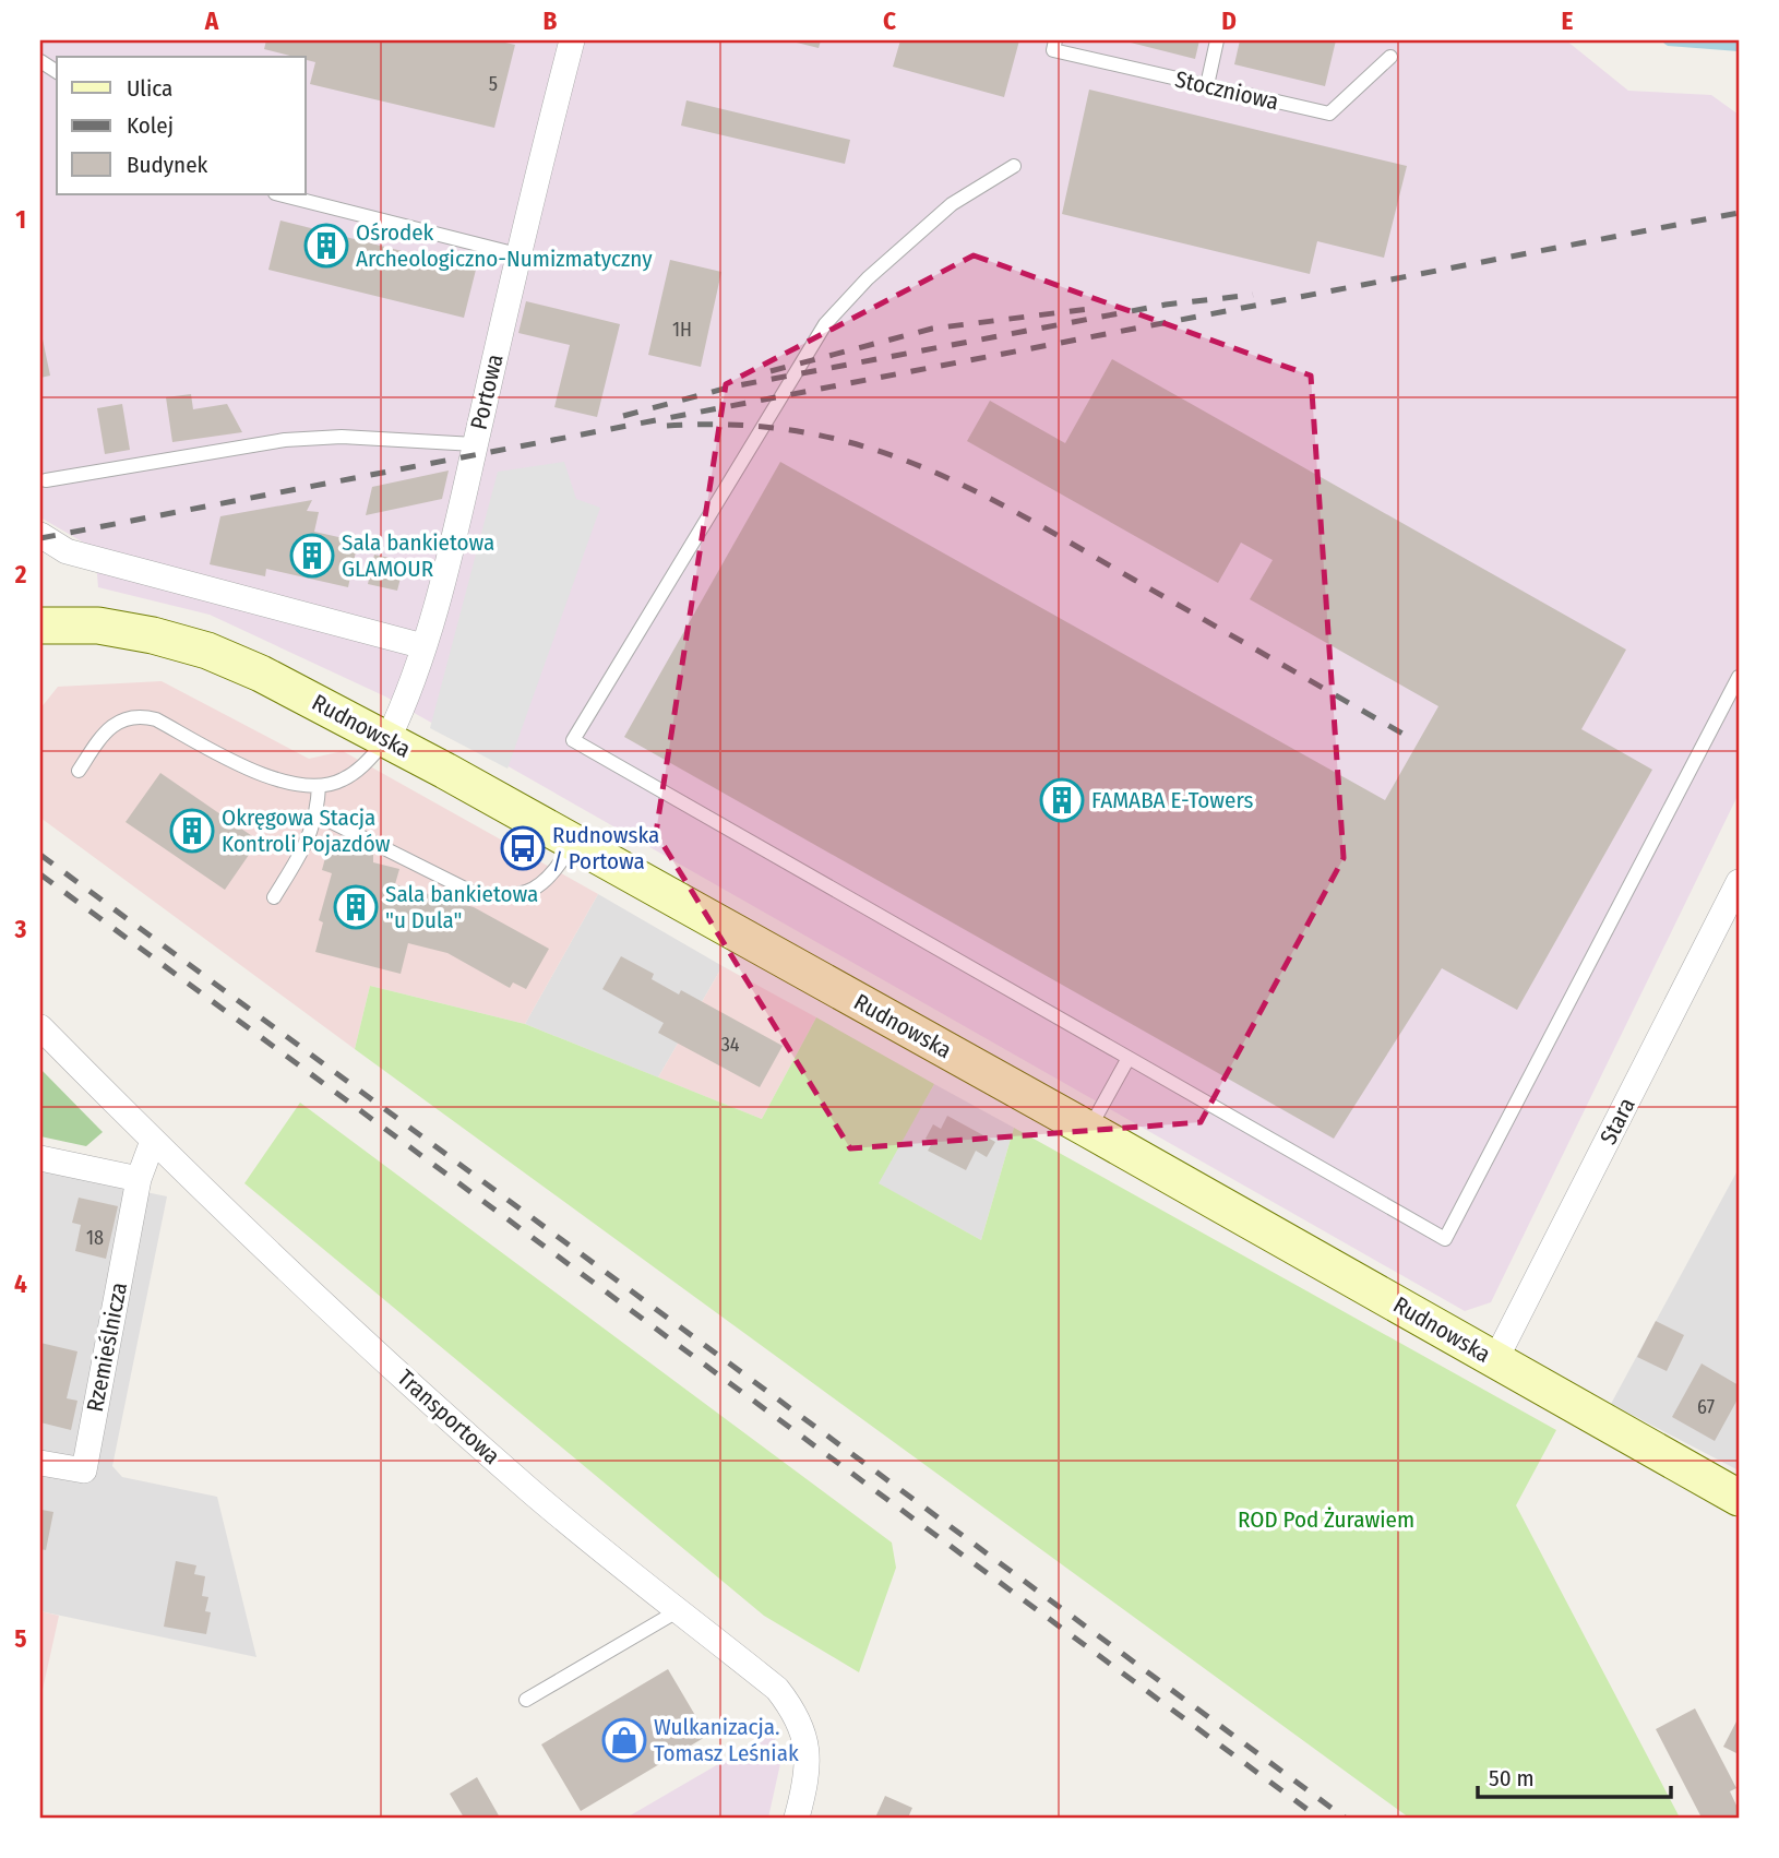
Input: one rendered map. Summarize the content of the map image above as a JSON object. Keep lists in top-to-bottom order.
{
  "streets": {
    "main road": ["Rudnowska"],
    "street": [
      "Portowa",
      "Stara",
      "Rzemieślnicza",
      "Transportowa"
    ],
    "lane": ["Stoczniowa"]
  },
  "crossings": [
    ["Portowa", "Rudnowska"],
    ["Rudnowska", "Stara"]
  ],
  "parks": ["ROD Pod Żurawiem"],
  "places": {
    "building": [
      "Ośrodek Archeologiczno-Numizmatyczny",
      "Sala bankietowa GLAMOUR",
      "FAMABA E-Towers",
      "Okręgowa Stacja Kontroli Pojazdów",
      "Sala bankietowa \"u Dula\""
    ],
    "bus stop": ["Rudnowska / Portowa"],
    "shop": ["Wulkanizacja. Tomasz Leśniak"]
  },
  "house_numbers": [
    "5",
    "1H",
    "34",
    "18",
    "67"
  ],
  "legend": ["Ulica", "Kolej", "Budynek"],
  "scale_bar": "50 m",
  "grid": {
    "columns": [
      "A",
      "B",
      "C",
      "D",
      "E"
    ],
    "rows": [
      "1",
      "2",
      "3",
      "4",
      "5"
    ]
  }
}
